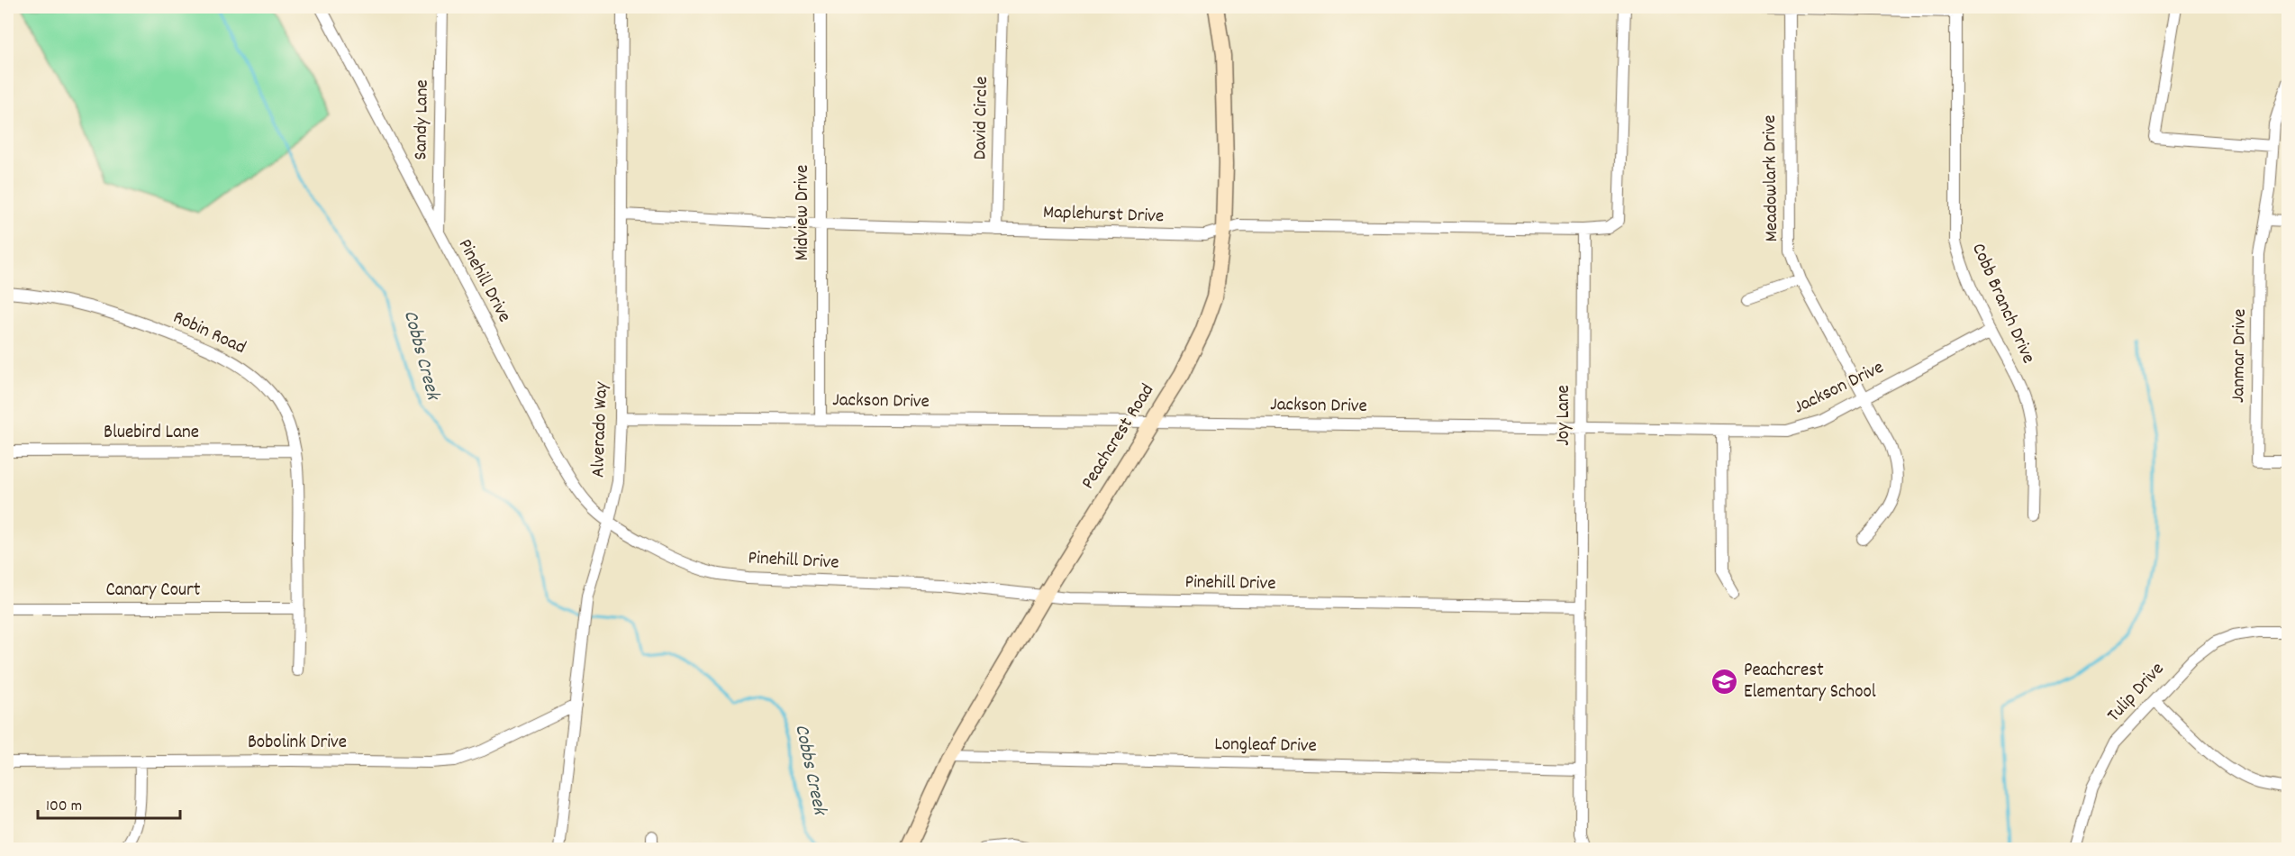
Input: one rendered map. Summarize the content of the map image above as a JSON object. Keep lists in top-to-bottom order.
{
  "streets": {
    "street": [
      "David Circle",
      "Sandy Lane",
      "Meadowlark Drive",
      "Midview Drive",
      "Maplehurst Drive",
      "Pinehill Drive",
      "Cobb Branch Drive",
      "Robin Road",
      "Janmar Drive",
      "Jackson Drive",
      "Joy Lane",
      "Alverado Way",
      "Bluebird Lane",
      "Peachcrest Road",
      "Canary Court",
      "Tulip Drive",
      "Bobolink Drive",
      "Longleaf Drive"
    ]
  },
  "crossings": [
    ["David Circle", "Maplehurst Drive"],
    ["Sandy Lane", "Pinehill Drive"],
    ["Meadowlark Drive", "Jackson Drive"],
    ["Midview Drive", "Maplehurst Drive"],
    ["Midview Drive", "Jackson Drive"],
    ["Maplehurst Drive", "Joy Lane"],
    ["Maplehurst Drive", "Alverado Way"],
    ["Maplehurst Drive", "Peachcrest Road"],
    ["Pinehill Drive", "Joy Lane"],
    ["Pinehill Drive", "Alverado Way"],
    ["Pinehill Drive", "Peachcrest Road"],
    ["Cobb Branch Drive", "Jackson Drive"],
    ["Robin Road", "Bluebird Lane"],
    ["Robin Road", "Canary Court"],
    ["Jackson Drive", "Joy Lane"],
    ["Jackson Drive", "Alverado Way"],
    ["Jackson Drive", "Peachcrest Road"],
    ["Joy Lane", "Longleaf Drive"],
    ["Alverado Way", "Bobolink Drive"],
    ["Peachcrest Road", "Longleaf Drive"]
  ],
  "water": ["Cobbs Creek"],
  "places": {
    "school or university": ["Peachcrest Elementary School"]
  },
  "scale_bar": "100 m"
}
